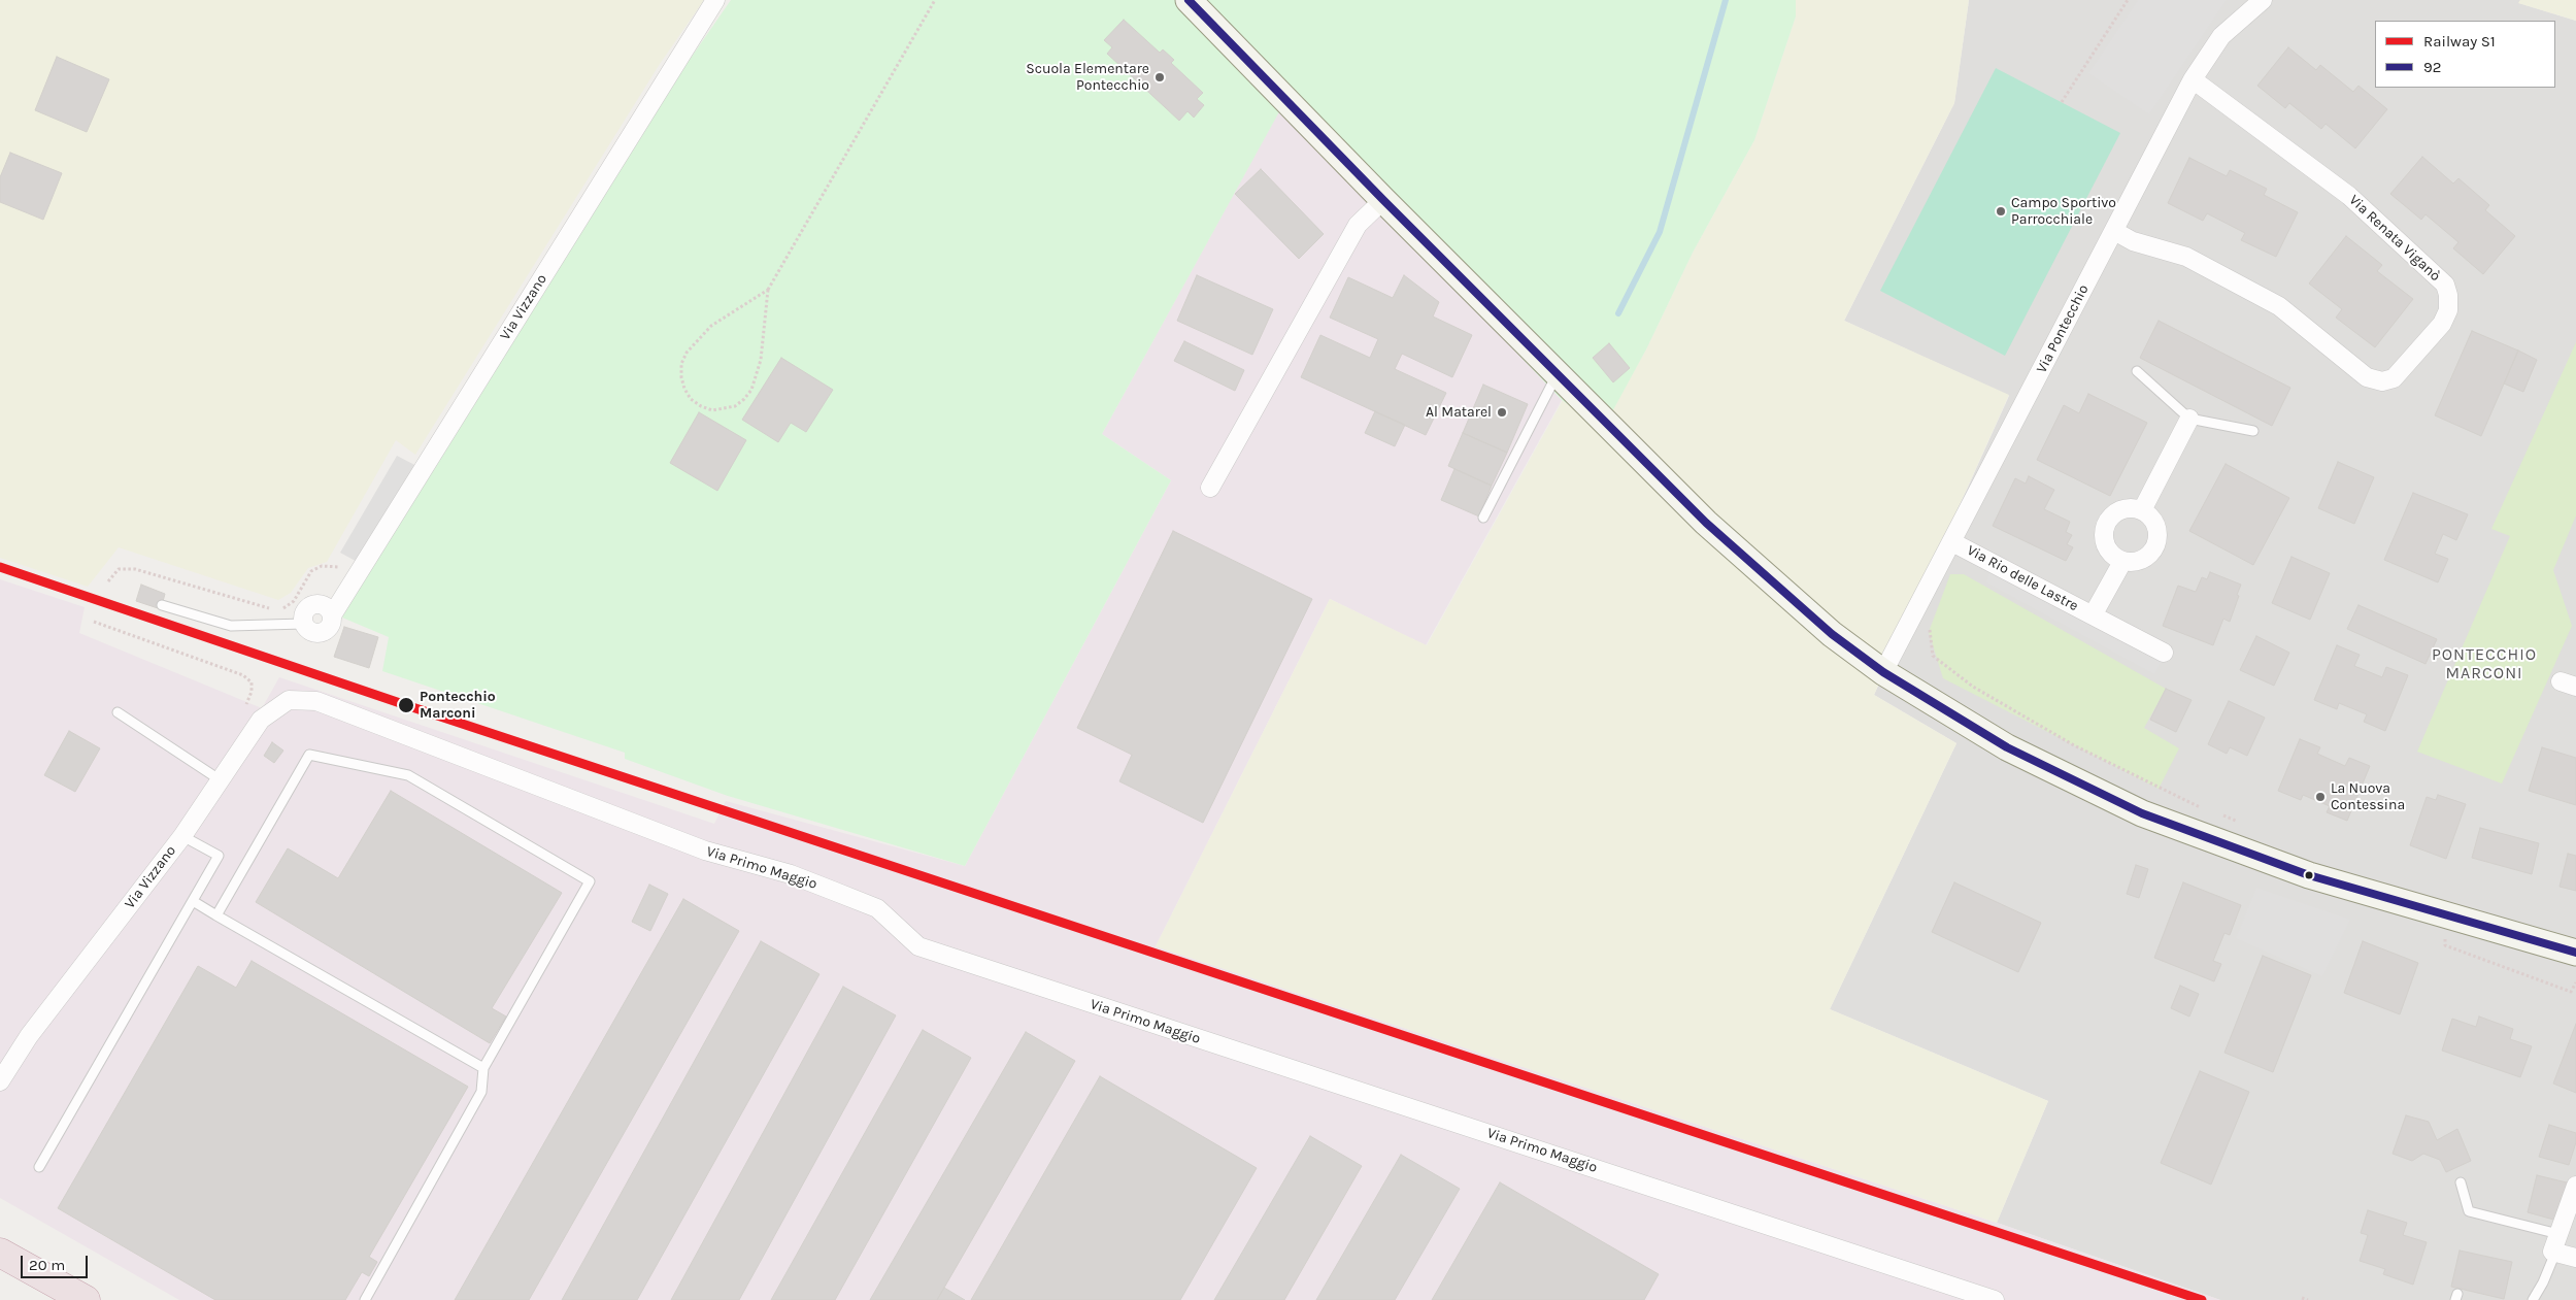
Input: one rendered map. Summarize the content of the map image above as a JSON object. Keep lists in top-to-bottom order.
{
  "streets": {
    "street": [
      "Via Renata Viganò",
      "Via Vizzano",
      "Via Pontecchio",
      "Via Rio delle Lastre",
      "Via Primo Maggio"
    ]
  },
  "crossings": [
    ["Via Renata Viganò", "Via Pontecchio"],
    ["Via Vizzano", "Via Primo Maggio"],
    ["Via Pontecchio", "Via Rio delle Lastre"]
  ],
  "districts": ["PONTECCHIO MARCONI"],
  "places": [
    "Scuola Elementare Pontecchio",
    "Campo Sportivo Parrocchiale",
    "Al Matarel",
    "Pontecchio Marconi",
    "La Nuova Contessina"
  ],
  "lines": ["transit line 92", "rail line S1"],
  "legend": ["Railway S1", "92"],
  "scale_bar": "20 m"
}
